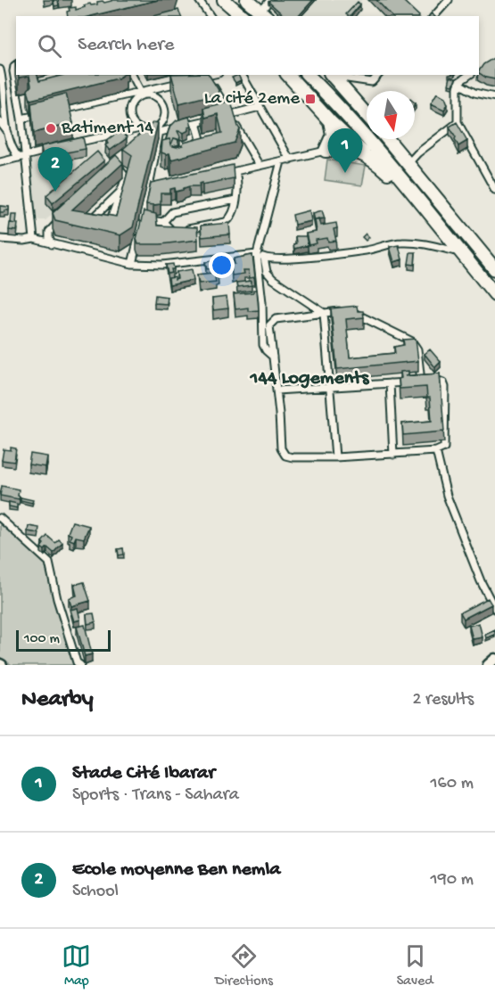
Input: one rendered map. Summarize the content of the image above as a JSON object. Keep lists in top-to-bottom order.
{
  "districts": ["144 Logements"],
  "places": {
    "transit": ["La cité 2eme"],
    "other": ["Batiment 14"]
  },
  "scale_bar": "100 m",
  "north": "bottom",
  "page": {
    "search": "Search here",
    "pins": ["1", "2"],
    "scale": "100 m",
    "heading": ["Nearby", "2 results"],
    "list": [
      {
        "mark": "1",
        "name": "Stade Cité Ibarar",
        "note": "Sports · Trans - Sahara",
        "value": "160 m"
      },
      {
        "mark": "2",
        "name": "Ecole moyenne Ben nemla",
        "note": "School",
        "value": "190 m"
      }
    ],
    "nav": ["Map", "Directions", "Saved"]
  }
}
